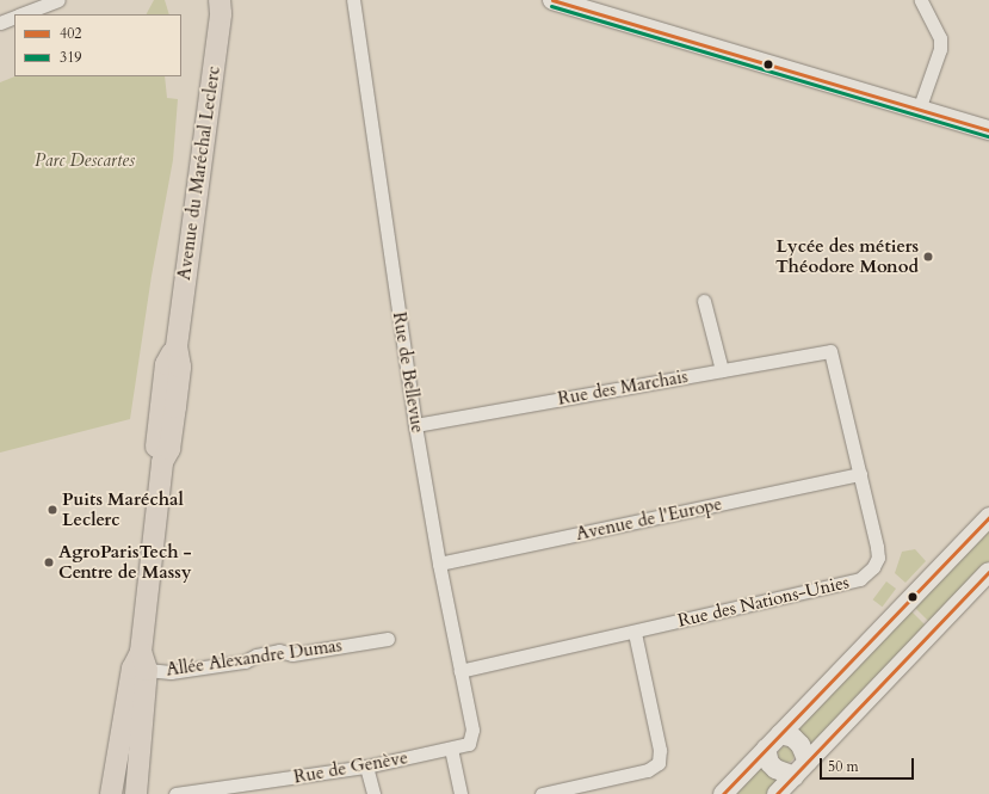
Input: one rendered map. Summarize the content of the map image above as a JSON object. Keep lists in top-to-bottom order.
{
  "streets": {
    "main road": ["Avenue du Maréchal Leclerc"],
    "street": [
      "Rue de Bellevue",
      "Rue des Marchais",
      "Avenue de l'Europe",
      "Rue des Nations-Unies",
      "Allée Alexandre Dumas",
      "Rue de Genève"
    ]
  },
  "crossings": [
    ["Avenue du Maréchal Leclerc", "Allée Alexandre Dumas"],
    ["Rue de Bellevue", "Rue des Marchais"],
    ["Rue de Bellevue", "Avenue de l'Europe"],
    ["Rue de Bellevue", "Rue des Nations-Unies"],
    ["Rue de Bellevue", "Rue de Genève"],
    ["Rue des Marchais", "Rue des Nations-Unies"],
    ["Avenue de l'Europe", "Rue des Nations-Unies"]
  ],
  "parks": ["Parc Descartes"],
  "places": ["Lycée des métiers Théodore Monod", "Puits Maréchal Leclerc", "AgroParisTech - Centre de Massy"],
  "lines": ["transit line 402", "transit line 319"],
  "legend": ["402", "319"],
  "scale_bar": "50 m"
}
